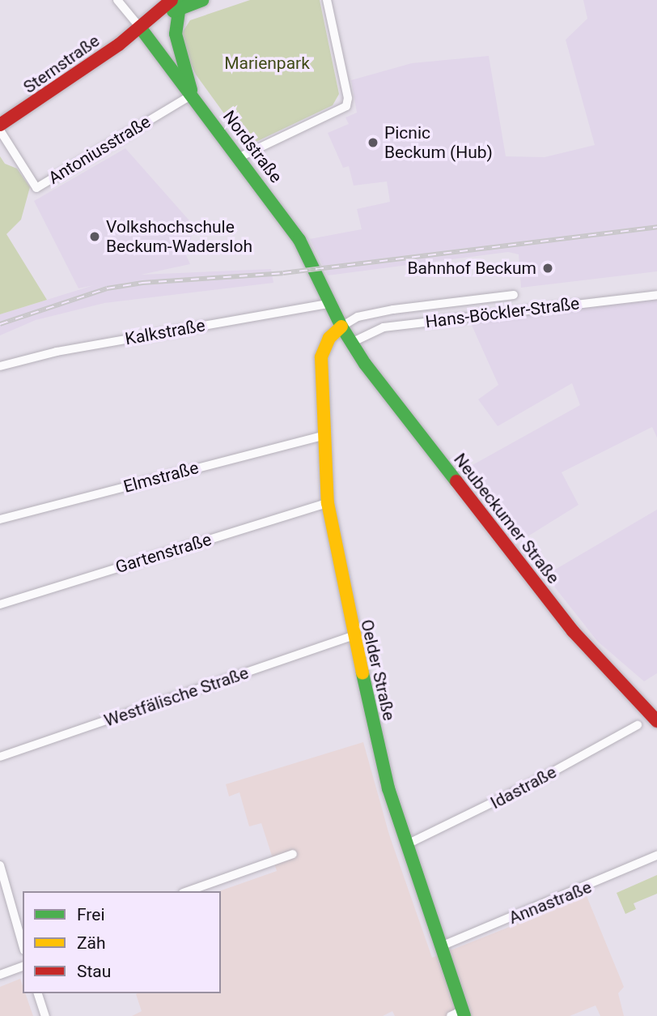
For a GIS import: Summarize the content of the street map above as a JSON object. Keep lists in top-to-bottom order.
{
  "streets": {
    "main road": [
      "Sternstraße",
      "Nordstraße",
      "Neubeckumer Straße",
      "Oelder Straße"
    ],
    "street": [
      "Antoniusstraße",
      "Hans-Böckler-Straße",
      "Kalkstraße",
      "Elmstraße",
      "Gartenstraße",
      "Westfälische Straße",
      "Idastraße",
      "Annastraße"
    ]
  },
  "crossings": [
    ["Sternstraße", "Nordstraße"],
    ["Nordstraße", "Antoniusstraße"],
    ["Nordstraße", "Kalkstraße"],
    ["Nordstraße", "Neubeckumer Straße"],
    ["Nordstraße", "Oelder Straße"],
    ["Hans-Böckler-Straße", "Neubeckumer Straße"],
    ["Elmstraße", "Oelder Straße"],
    ["Neubeckumer Straße", "Oelder Straße"],
    ["Gartenstraße", "Oelder Straße"],
    ["Oelder Straße", "Westfälische Straße"],
    ["Oelder Straße", "Idastraße"],
    ["Oelder Straße", "Annastraße"]
  ],
  "parks": ["Marienpark"],
  "places": ["Picnic Beckum (Hub)", "Volkshochschule Beckum-Wadersloh", "Bahnhof Beckum"],
  "legend": ["Frei", "Zäh", "Stau"]
}
